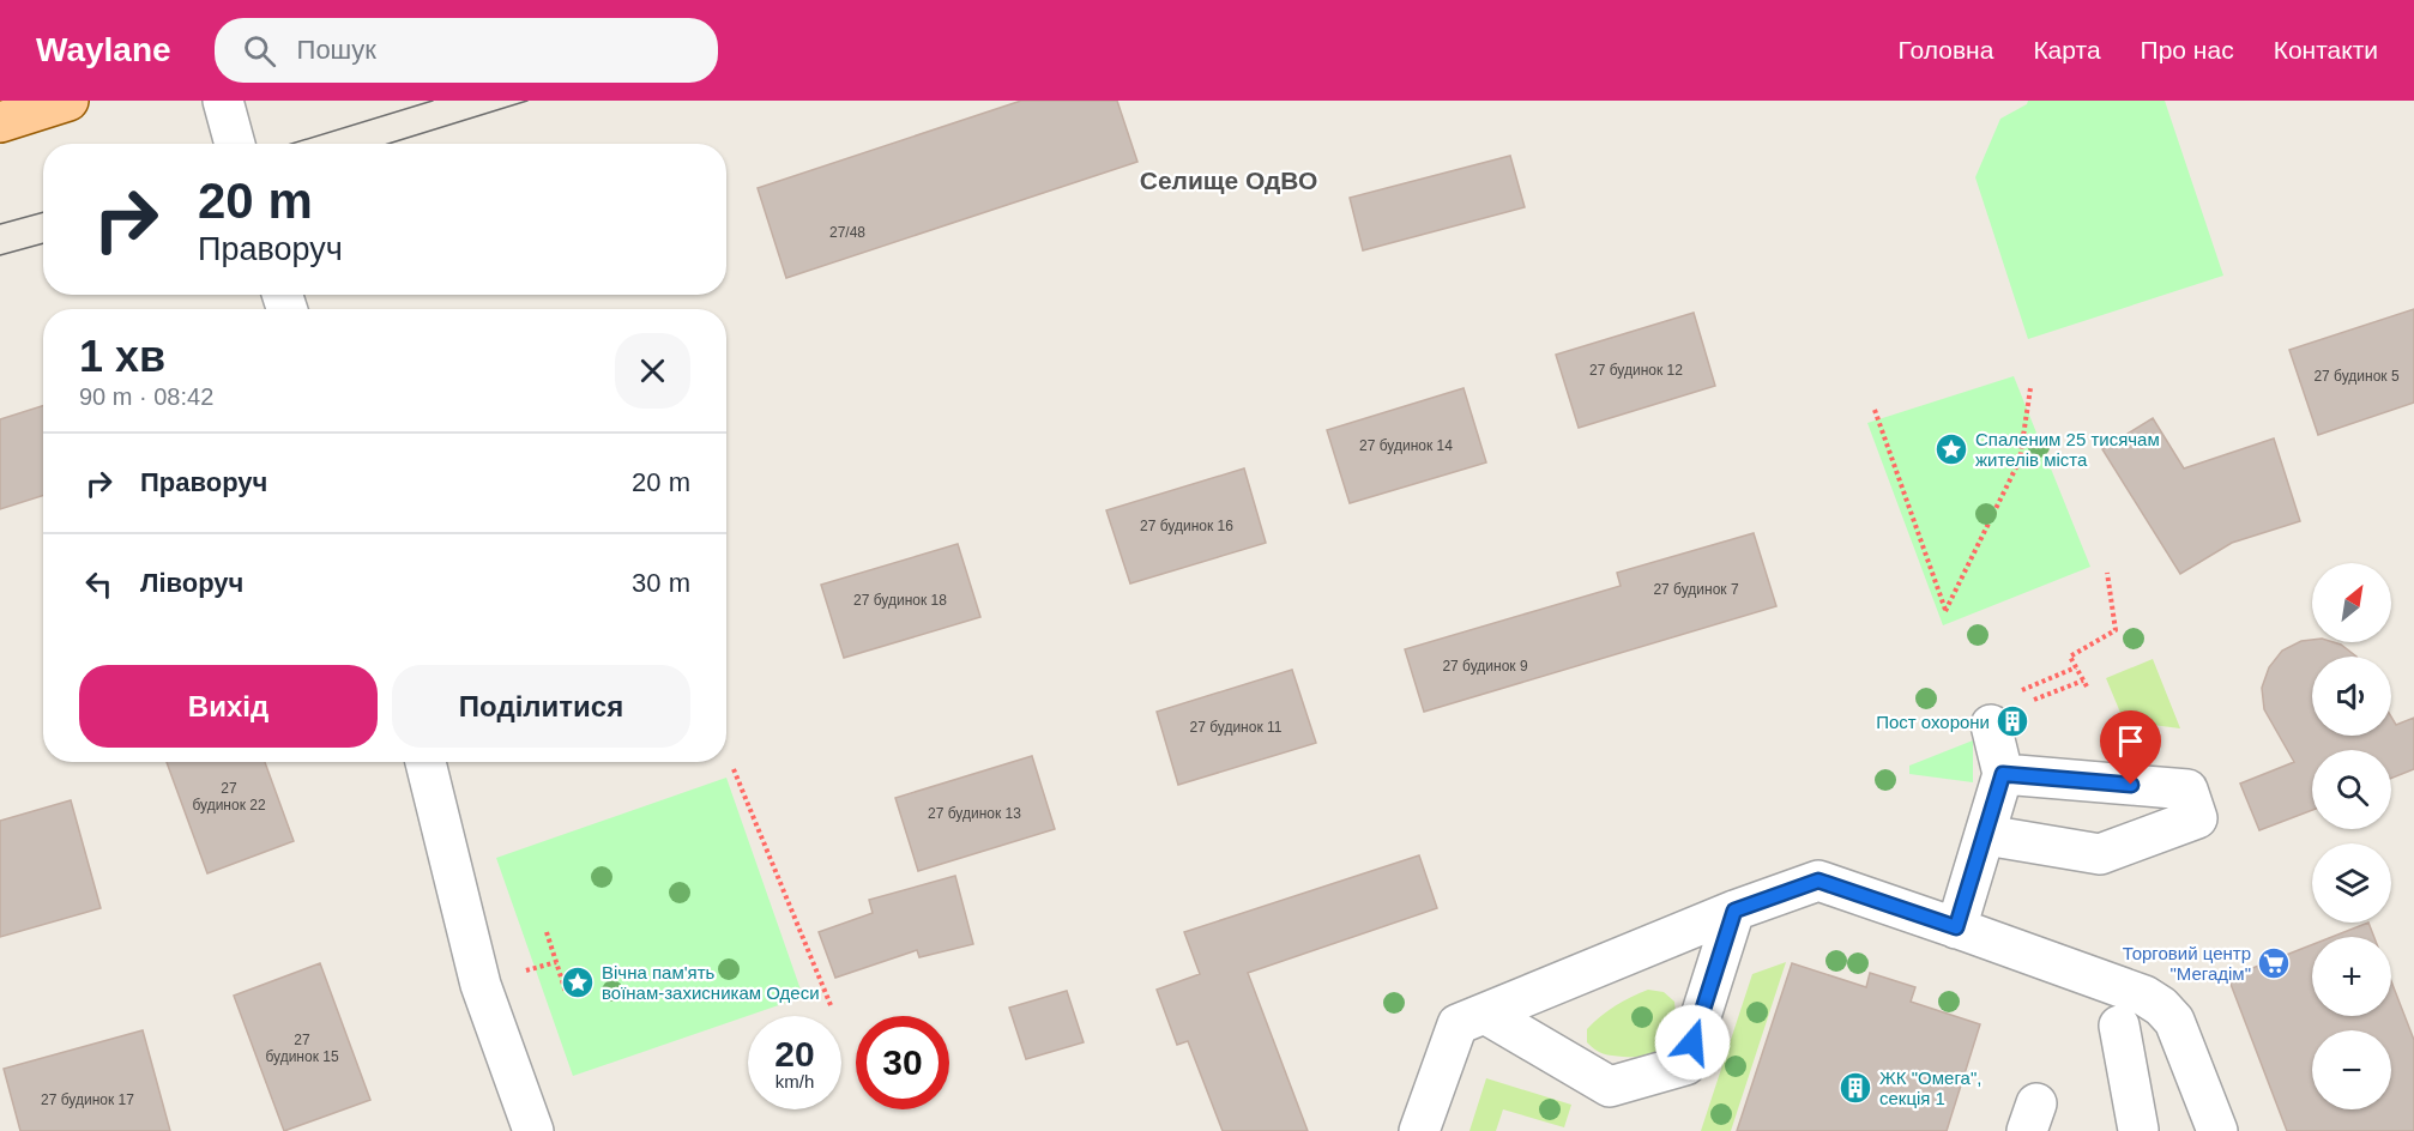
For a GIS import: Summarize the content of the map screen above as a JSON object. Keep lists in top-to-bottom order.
{
  "districts": ["Селище ОдВО"],
  "places": {
    "place": ["Спаленим 25 тисячам жителів міста", "Вічна пам'ять воїнам-захисникам Одеси"],
    "building": ["Пост охорони", "ЖК \"Омега\", секція 1"],
    "supermarket": ["Торговий центр \"Мегадім\""]
  },
  "house_numbers": [
    "27/48",
    "27 будинок 12",
    "27 будинок 5",
    "27 будинок 14",
    "27 будинок 16",
    "27 будинок 7",
    "27 будинок 18",
    "27 будинок 9",
    "27 будинок 11",
    "27 будинок 22",
    "27 будинок 13",
    "27 будинок 15",
    "27 будинок 17"
  ],
  "north": "top right",
  "page": {
    "header": "Waylane",
    "search": "Пошук",
    "nav": [
      "Головна",
      "Карта",
      "Про нас",
      "Контакти"
    ],
    "turn": ["20 m", "Праворуч"],
    "heading": ["1 хв", "90 m · 08:42"],
    "list": [
      {
        "name": "Праворуч",
        "value": "20 m"
      },
      {
        "name": "Ліворуч",
        "value": "30 m"
      }
    ],
    "map_buttons": ["+", "−"],
    "buttons": ["Вихід", "Поділитися"],
    "speed": "20 km/h",
    "limit": "30"
  }
}
